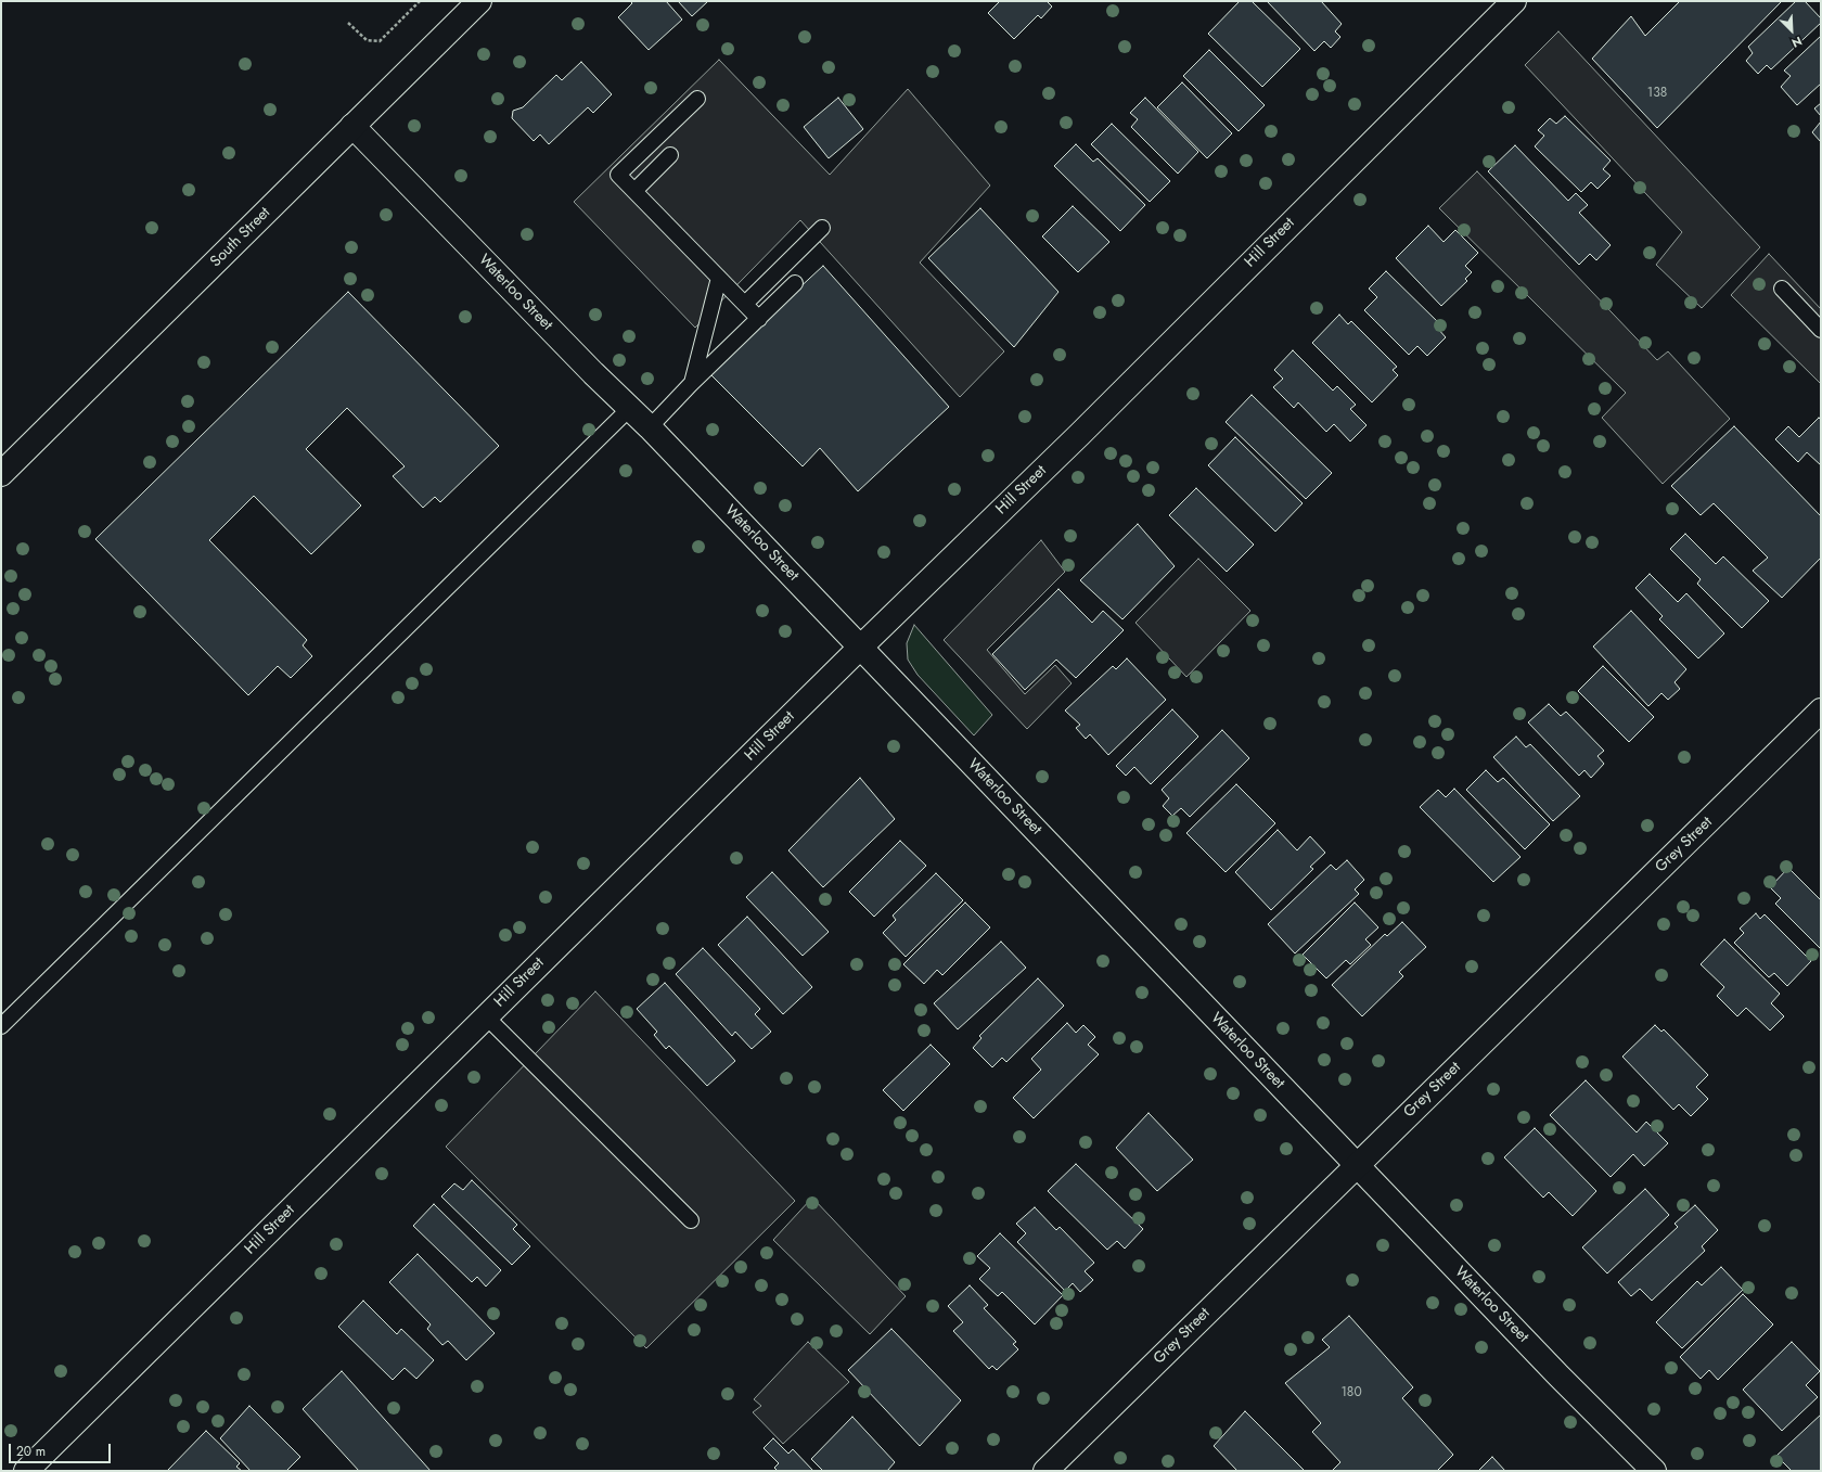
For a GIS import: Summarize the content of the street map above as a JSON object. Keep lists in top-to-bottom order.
{
  "streets": {
    "street": [
      "South Street",
      "Hill Street",
      "Waterloo Street",
      "Grey Street"
    ]
  },
  "crossings": [
    ["South Street", "Waterloo Street"],
    ["Hill Street", "Waterloo Street"],
    ["Waterloo Street", "Grey Street"]
  ],
  "house_numbers": ["138", "180"],
  "scale_bar": "20 m",
  "north": "bottom right"
}
